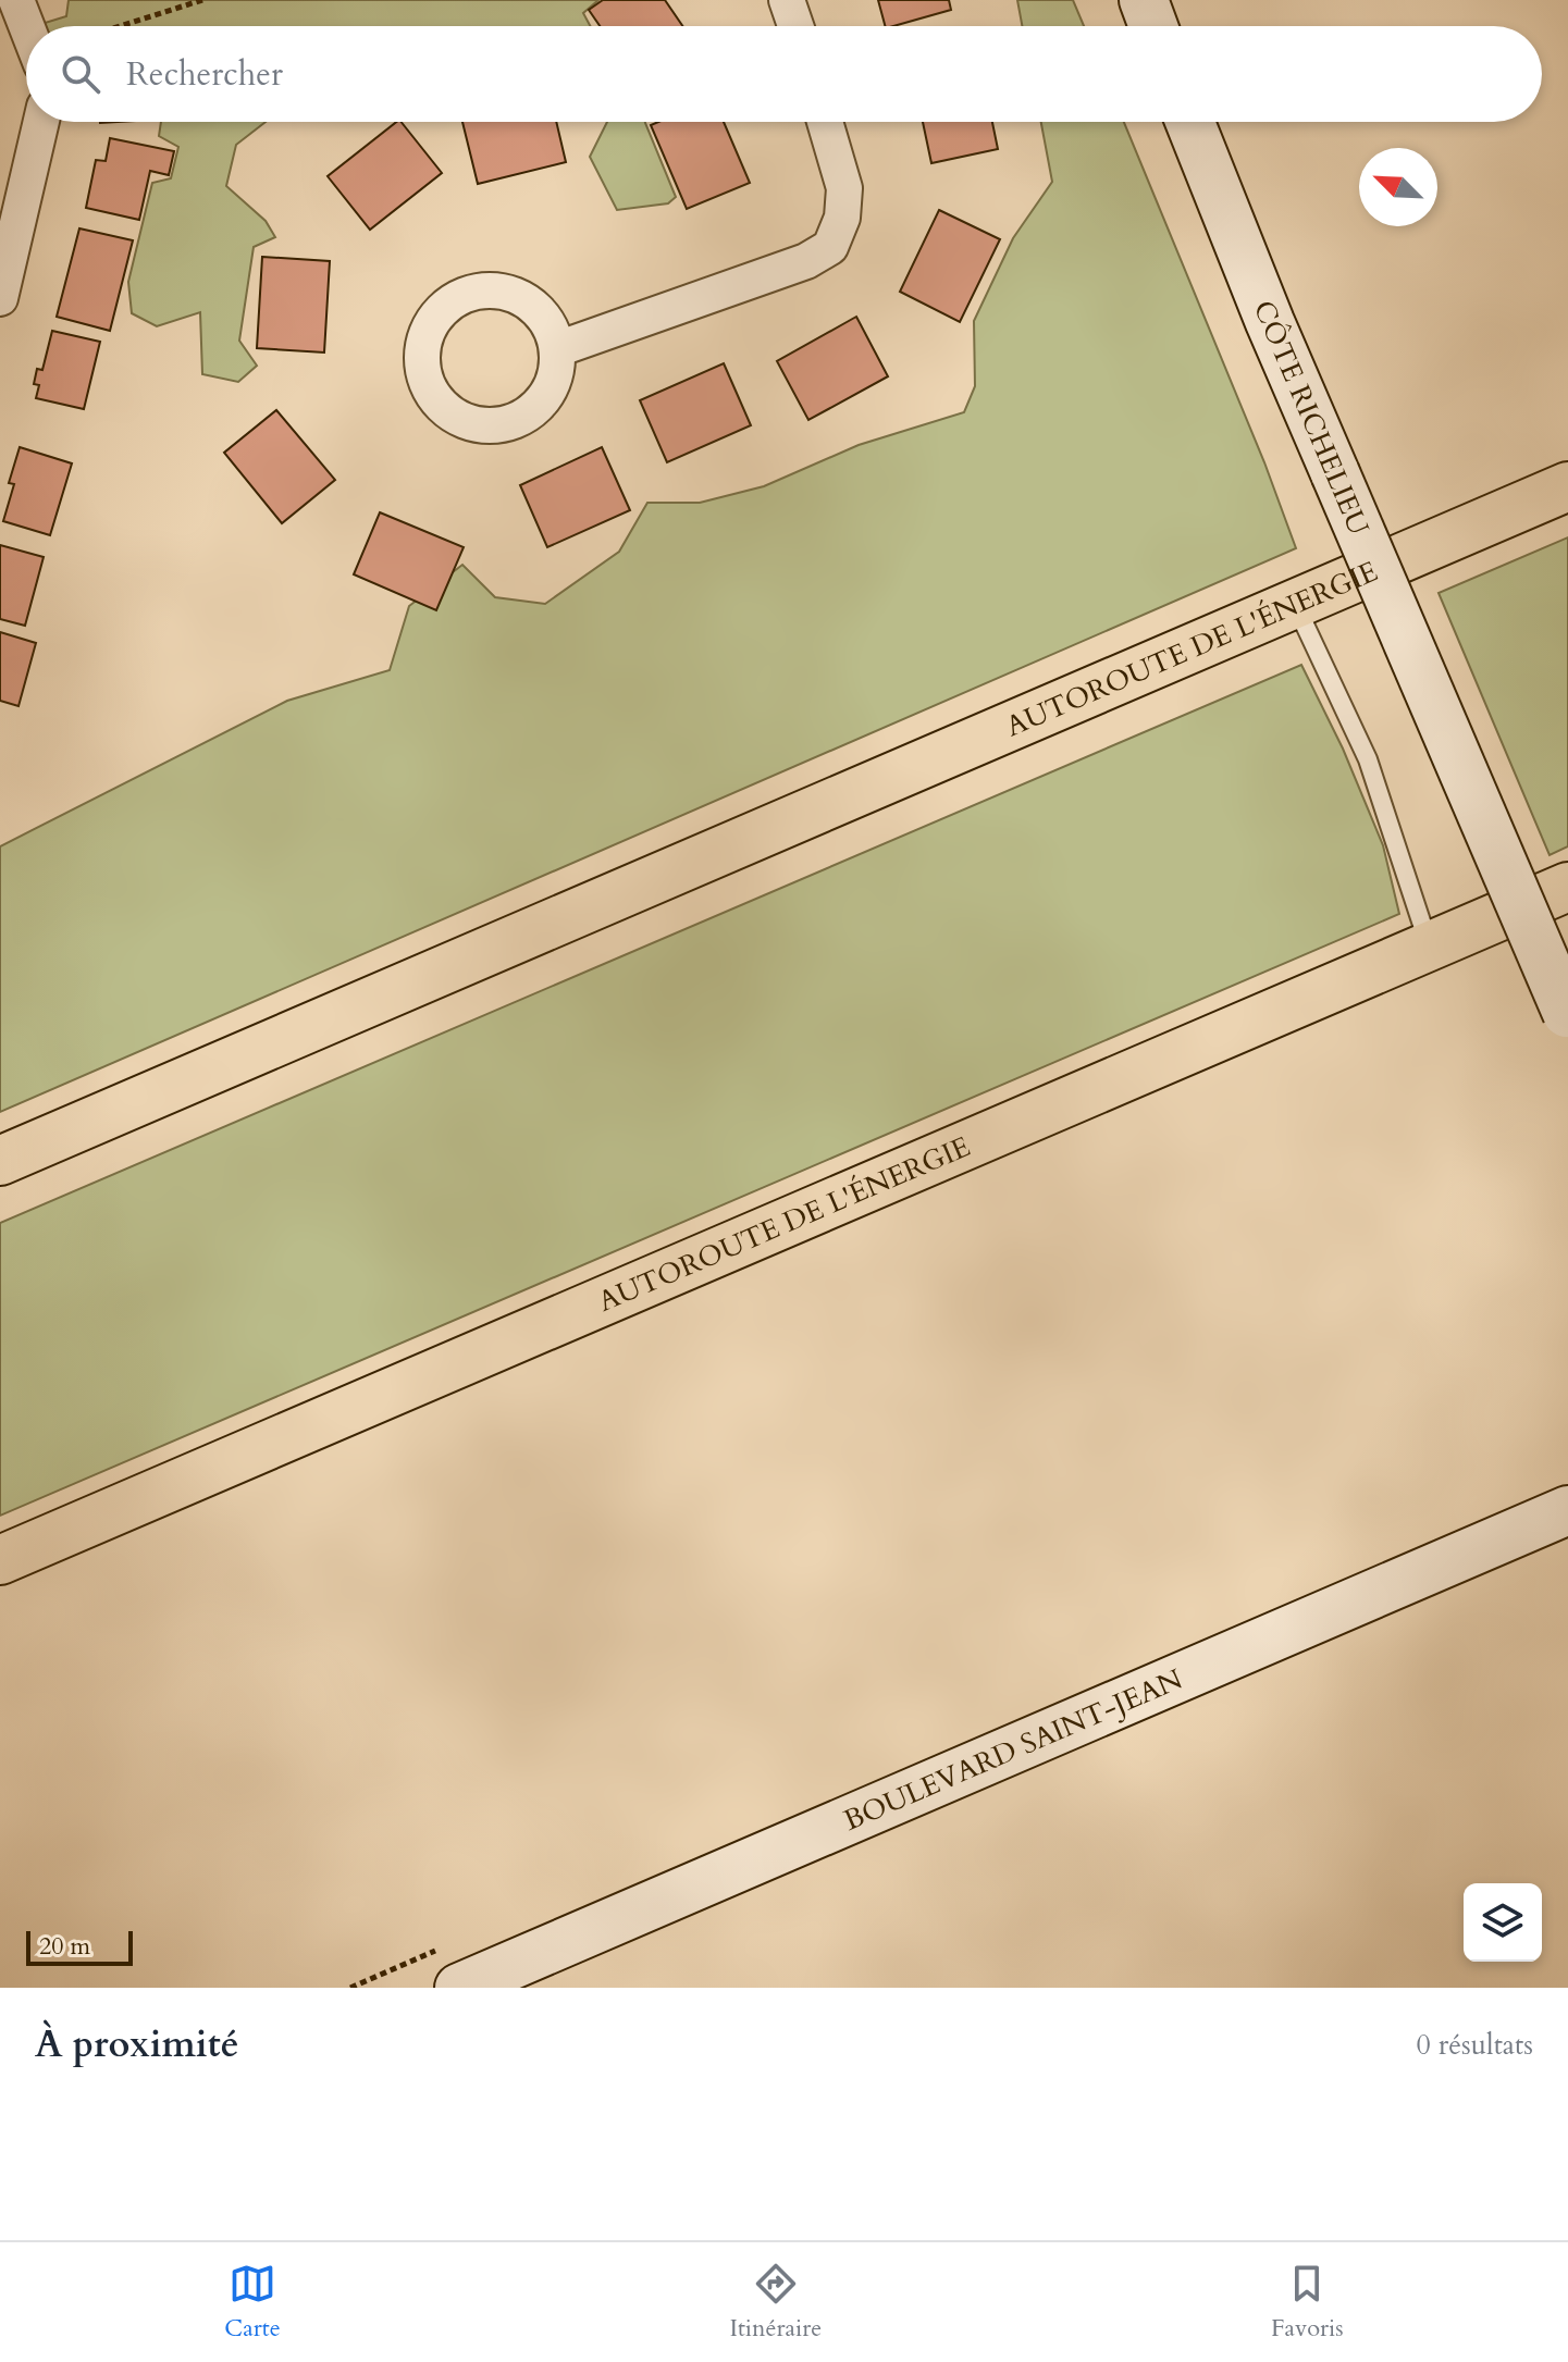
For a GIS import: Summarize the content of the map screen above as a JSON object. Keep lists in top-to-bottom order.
{
  "streets": {
    "highway": ["AUTOROUTE DE L'ÉNERGIE"],
    "street": ["CÔTE RICHELIEU", "BOULEVARD SAINT-JEAN"]
  },
  "scale_bar": "20 m",
  "north": "top left",
  "page": {
    "search": "Rechercher",
    "scale": "20 m",
    "heading": ["À proximité", "0 résultats"],
    "nav": ["Carte", "Itinéraire", "Favoris"]
  }
}
